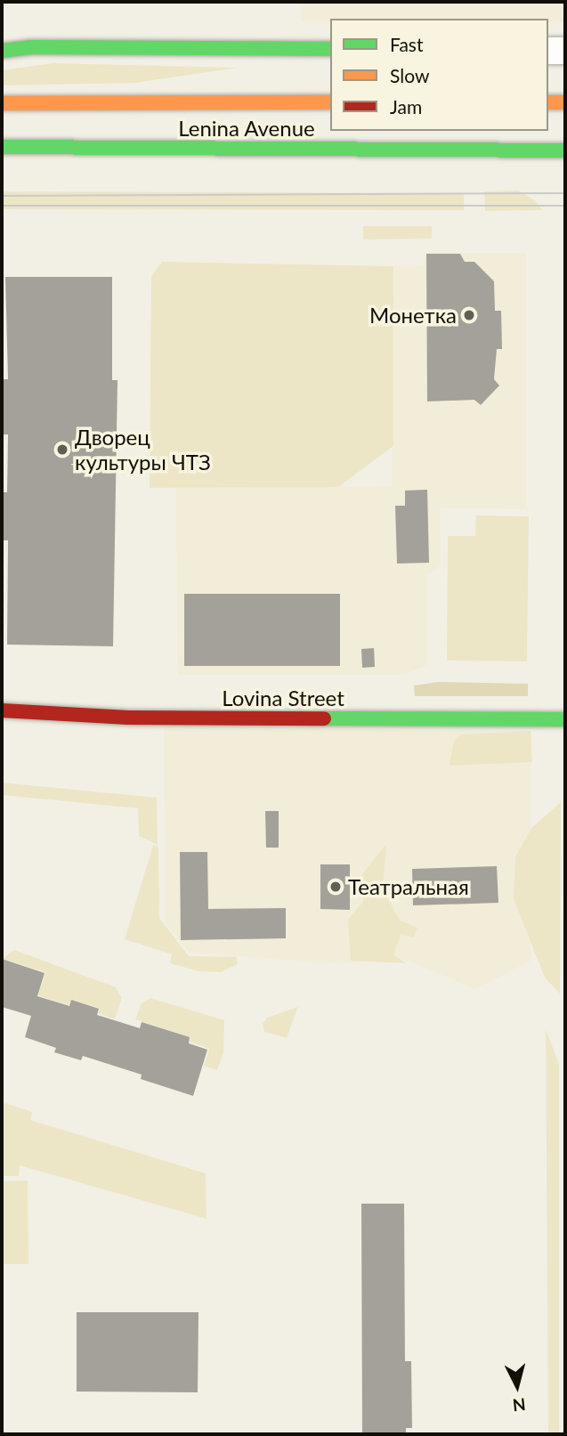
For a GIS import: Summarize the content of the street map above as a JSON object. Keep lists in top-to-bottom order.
{
  "streets": {
    "main road": ["Lenina Avenue", "Lovina Street"]
  },
  "places": ["Монетка", "Дворец культуры ЧТЗ", "Театральная"],
  "legend": ["Fast", "Slow", "Jam"],
  "north": "bottom"
}
